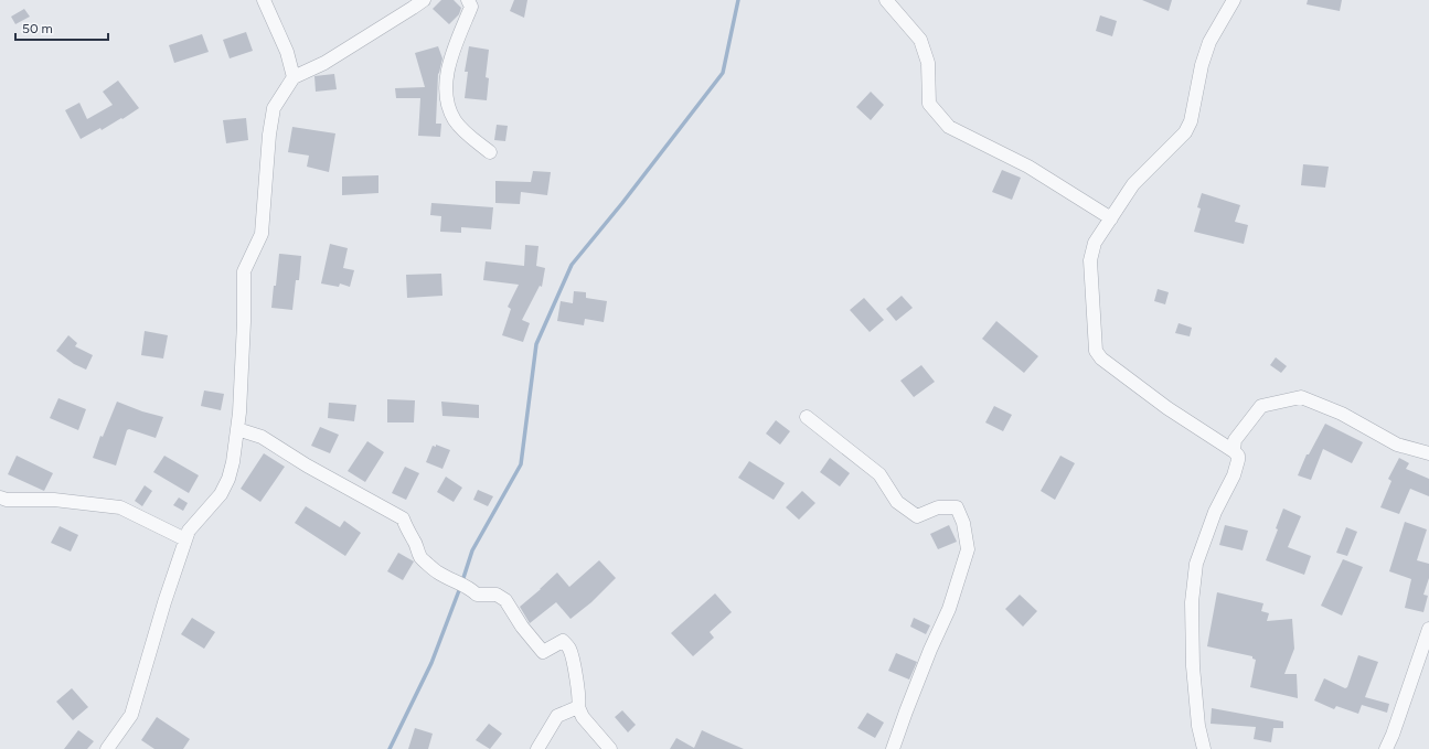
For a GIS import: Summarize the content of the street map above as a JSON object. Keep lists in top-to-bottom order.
{
  "scale_bar": "50 m"
}
